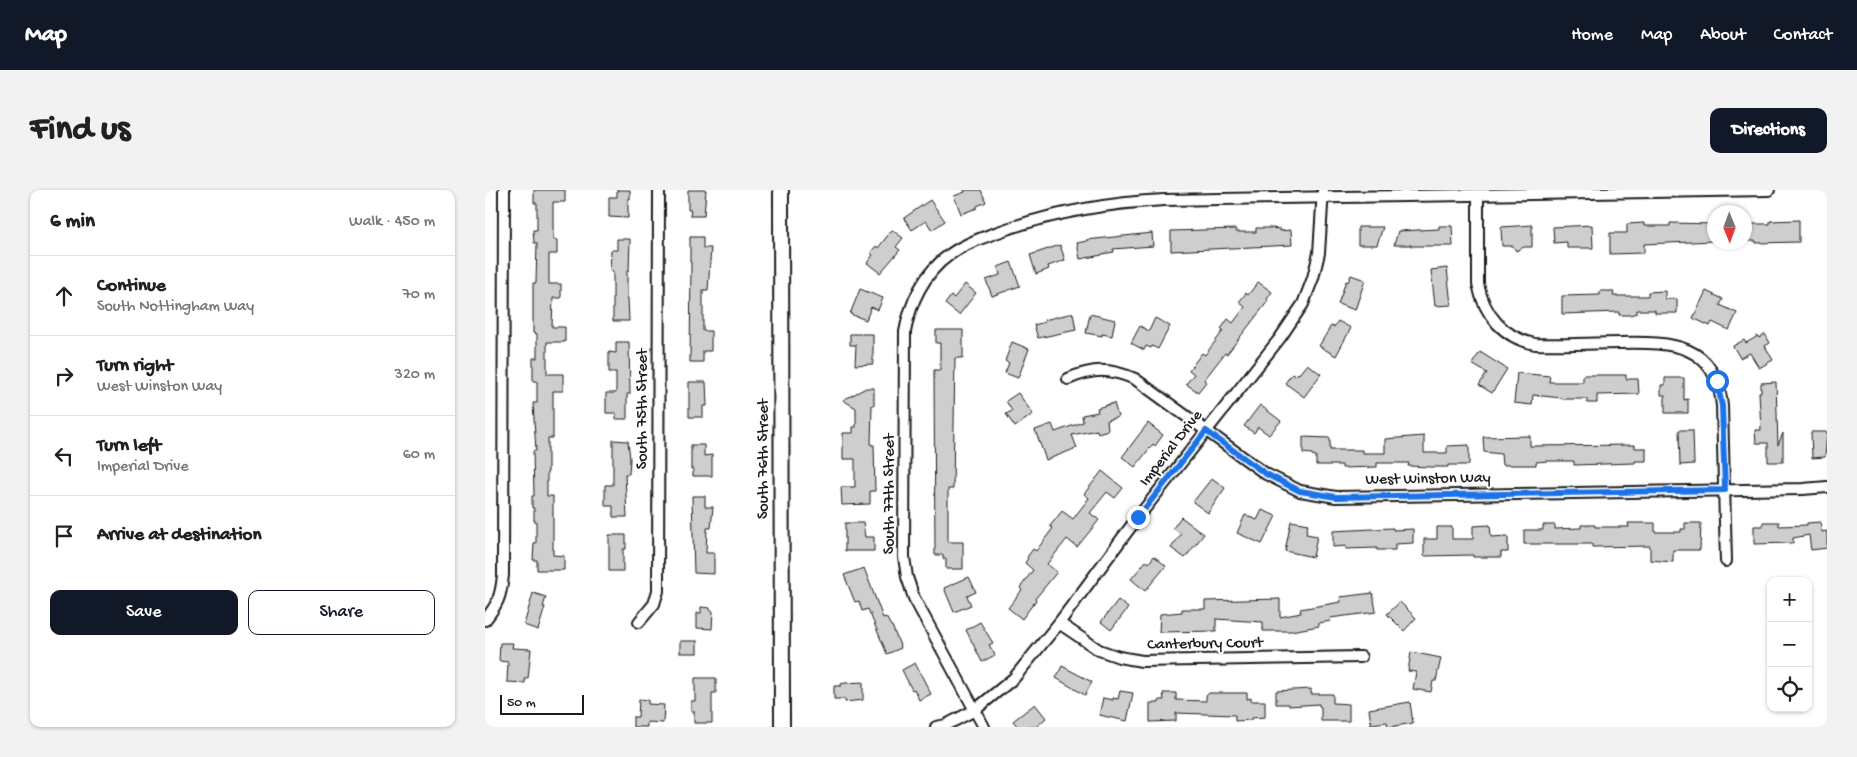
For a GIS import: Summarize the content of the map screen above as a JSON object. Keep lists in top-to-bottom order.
{
  "streets": {
    "main road": ["South 76th Street"],
    "street": [
      "South 75th Street",
      "Imperial Drive",
      "West Winston Way",
      "South 77th Street",
      "Canterbury Court"
    ]
  },
  "crossings": [
    ["Imperial Drive", "West Winston Way"],
    ["Imperial Drive", "South 77th Street"],
    ["Imperial Drive", "Canterbury Court"]
  ],
  "scale_bar": "50 m",
  "north": "bottom",
  "page": {
    "header": "Map",
    "nav": [
      "Home",
      "Map",
      "About",
      "Contact"
    ],
    "buttons": [
      "Directions",
      ["Save", "Share"]
    ],
    "title": "Find us",
    "heading": ["6 min", "Walk · 450 m"],
    "list": [
      ["Continue", "South Nottingham Way", "70 m"],
      ["Turn right", "West Winston Way", "320 m"],
      ["Turn left", "Imperial Drive", "60 m"],
      "Arrive at destination"
    ],
    "map_buttons": ["+", "−"],
    "scale": "50 m"
  }
}
